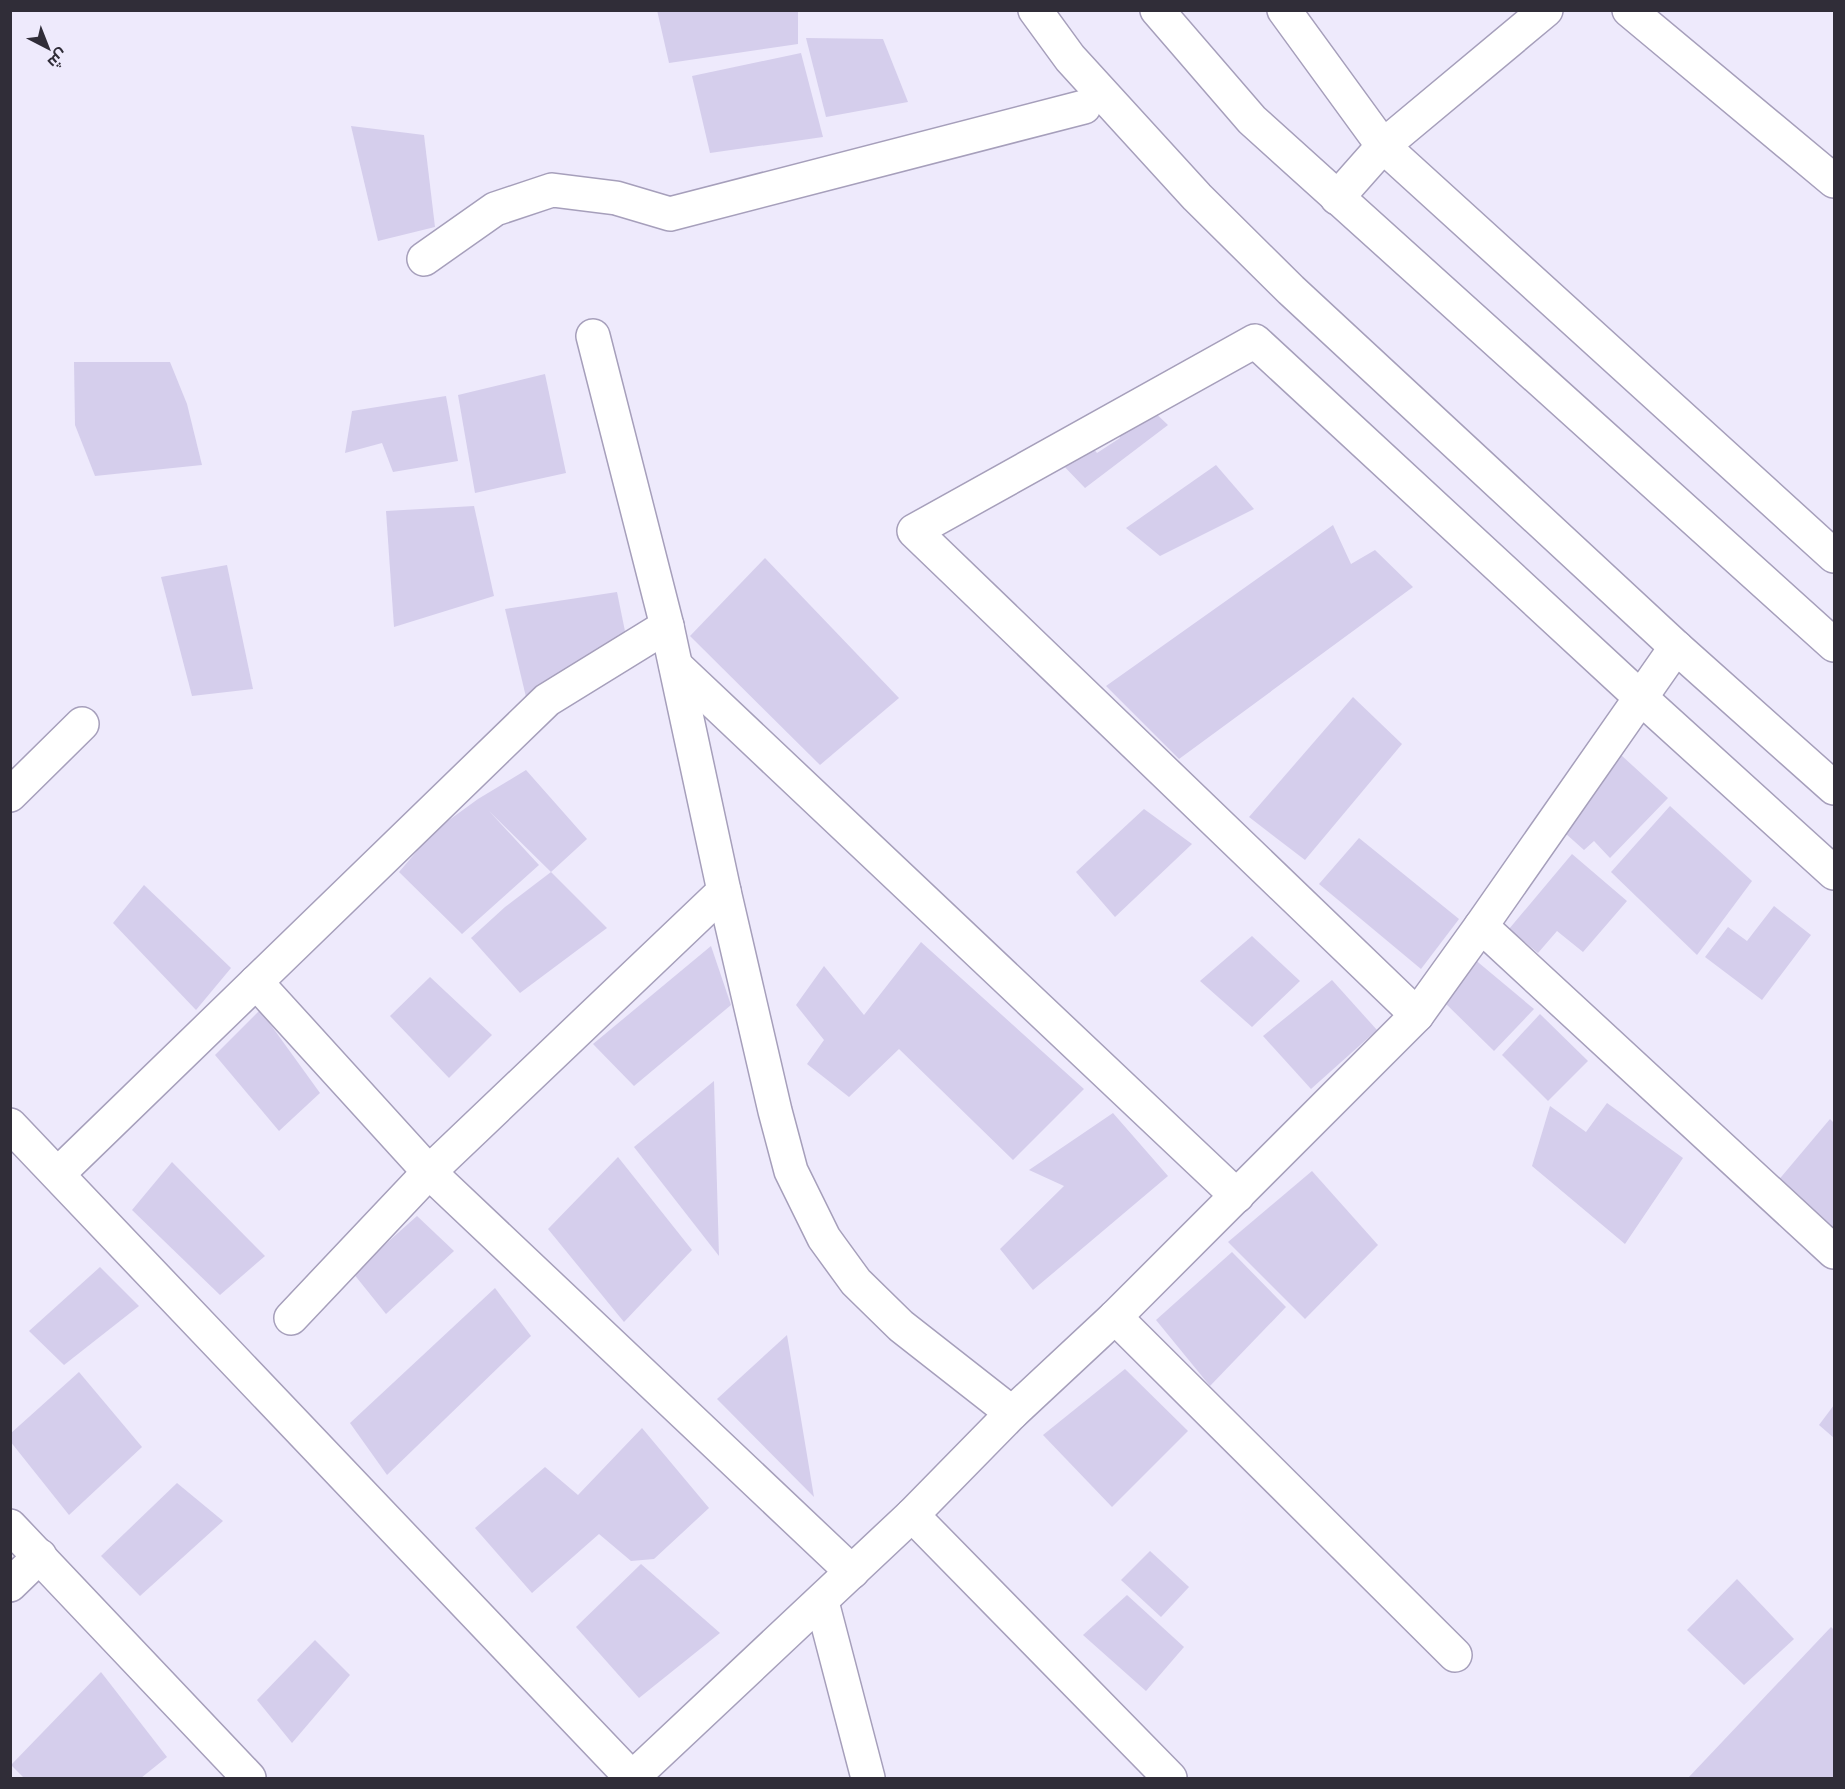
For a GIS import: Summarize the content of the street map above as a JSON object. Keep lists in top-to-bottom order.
{
  "north": "bottom right"
}
